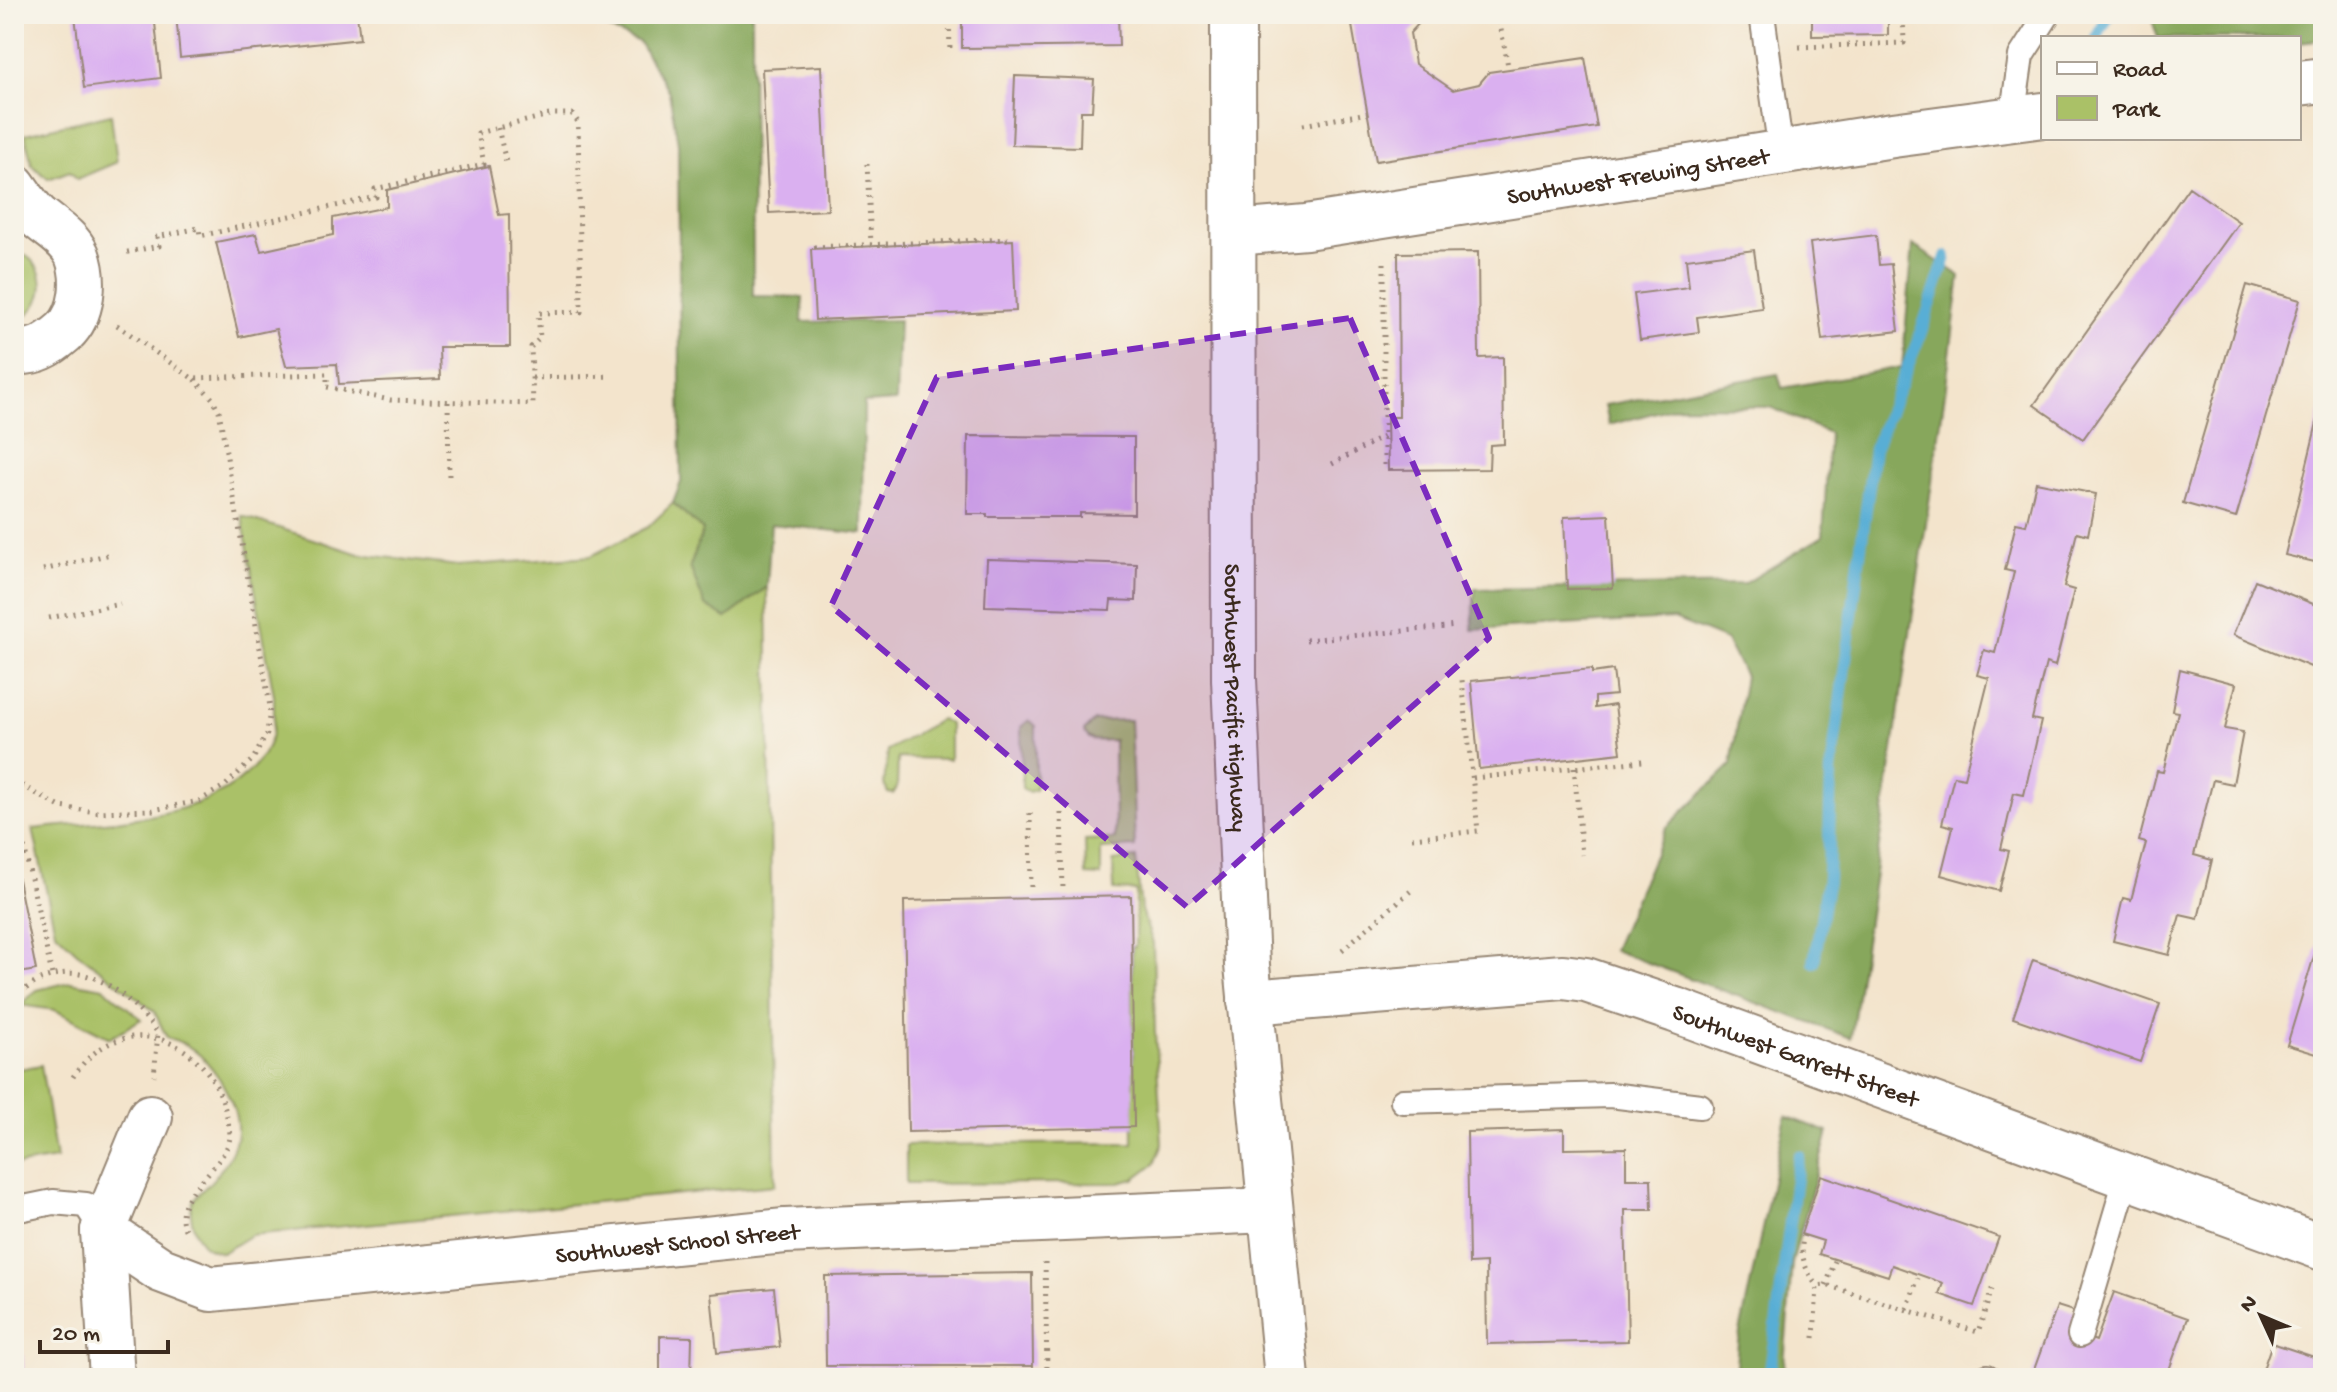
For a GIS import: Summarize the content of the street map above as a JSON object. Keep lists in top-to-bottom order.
{
  "streets": {
    "main road": [
      "Southwest Frewing Street",
      "Southwest Pacific Highway",
      "Southwest Garrett Street",
      "Southwest School Street"
    ]
  },
  "crossings": [
    ["Southwest Frewing Street", "Southwest Pacific Highway"],
    ["Southwest Pacific Highway", "Southwest Garrett Street"],
    ["Southwest Pacific Highway", "Southwest School Street"]
  ],
  "legend": ["Road", "Park"],
  "scale_bar": "20 m",
  "north": "top left"
}
